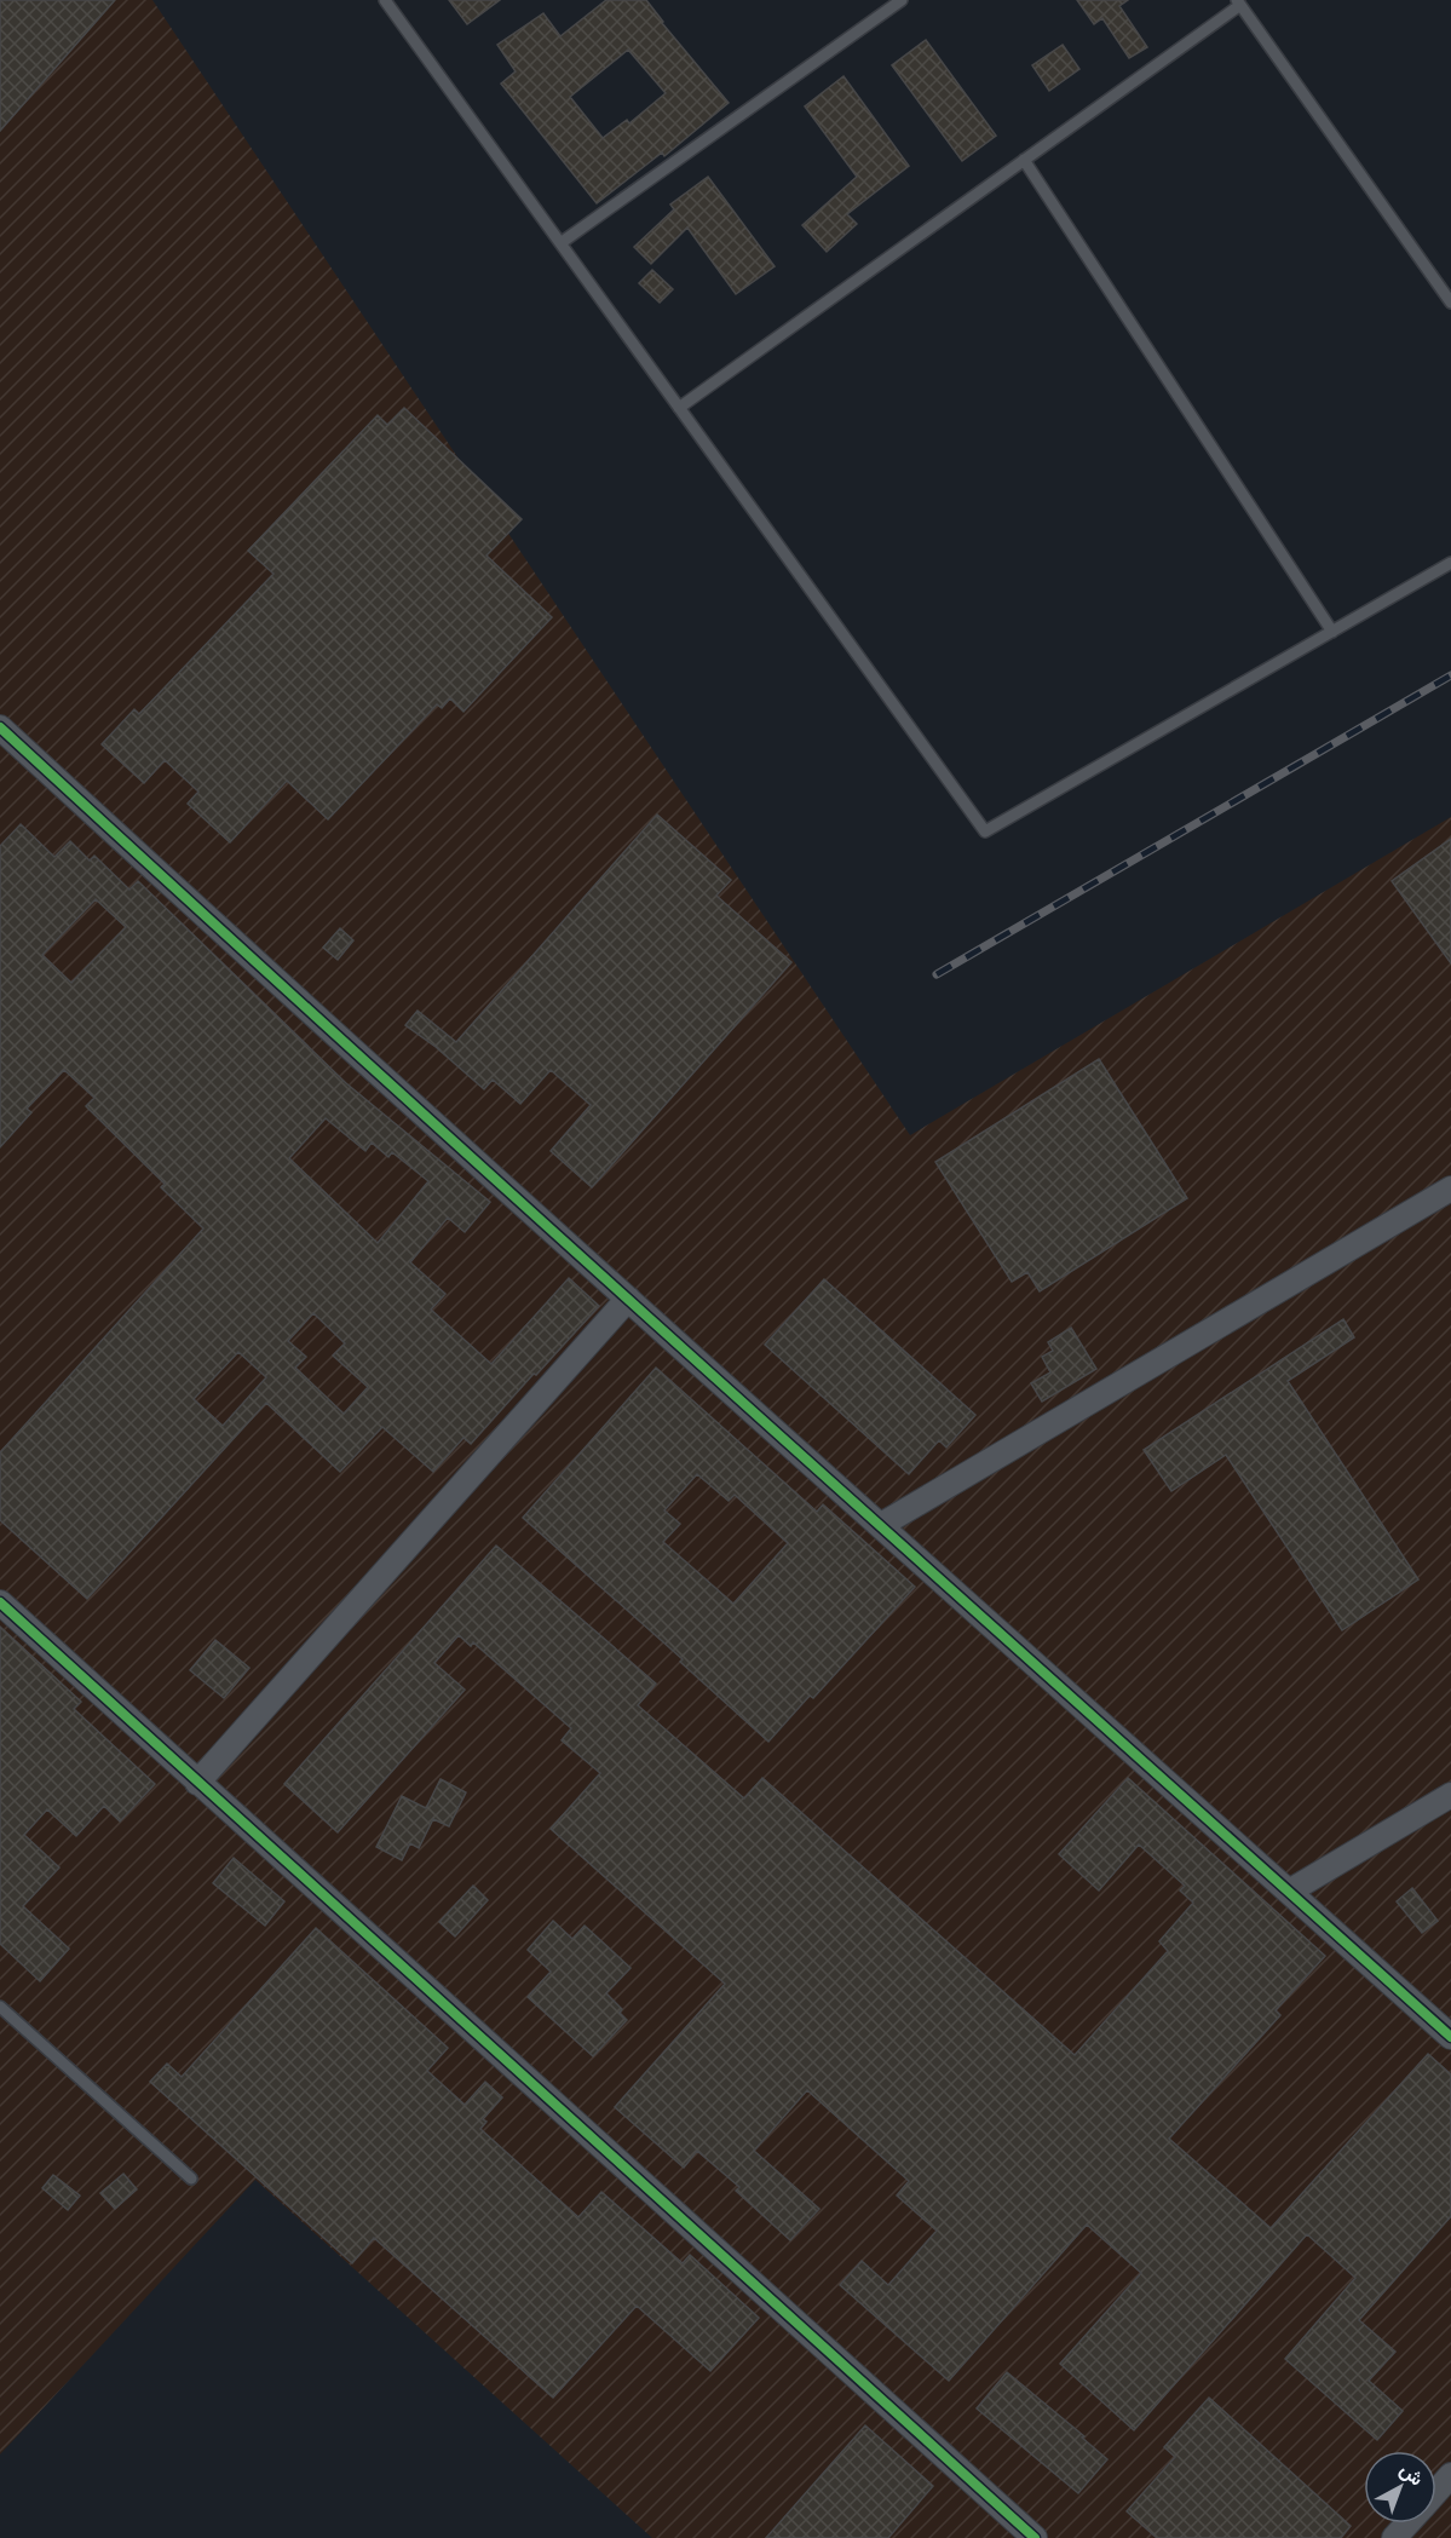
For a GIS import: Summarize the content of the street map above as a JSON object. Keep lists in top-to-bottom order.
{
  "north": "top right"
}
